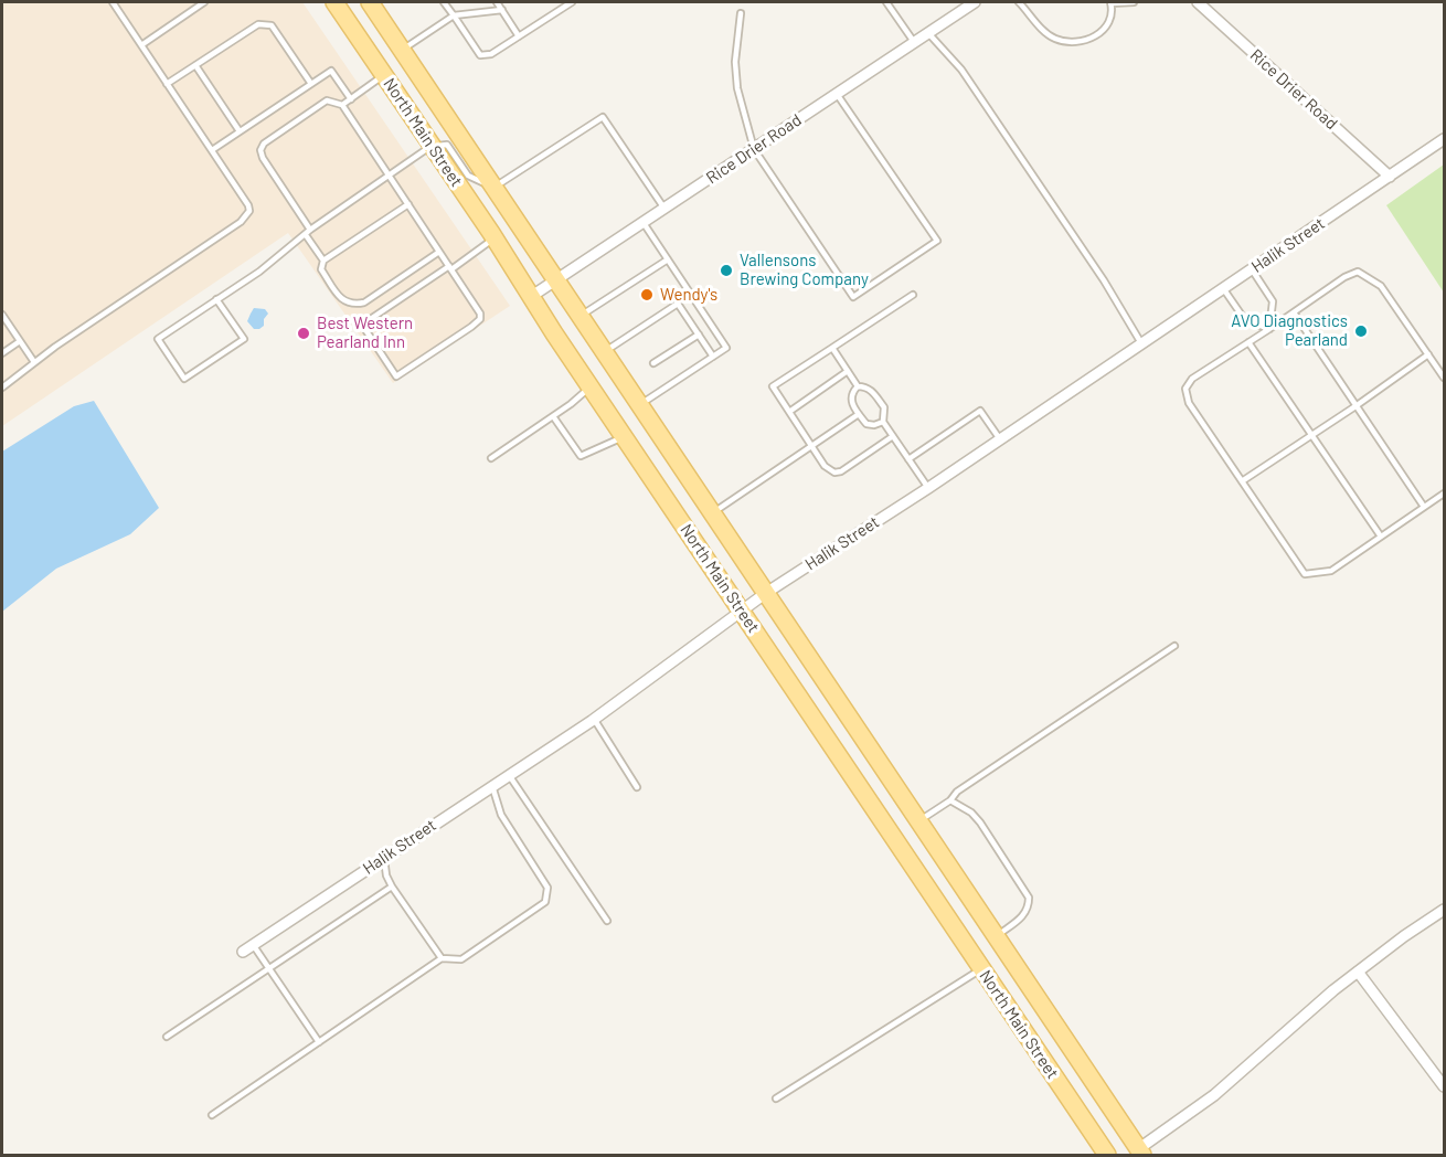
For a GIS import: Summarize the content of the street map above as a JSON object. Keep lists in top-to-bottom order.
{
  "streets": {
    "main road": ["North Main Street"],
    "street": ["Rice Drier Road", "Halik Street"]
  },
  "crossings": [
    ["Rice Drier Road", "North Main Street"],
    ["Rice Drier Road", "Halik Street"],
    ["North Main Street", "Halik Street"]
  ],
  "places": [
    "Vallensons Brewing Company",
    "Wendy's",
    "AVO Diagnostics Pearland",
    "Best Western Pearland Inn"
  ]
}
